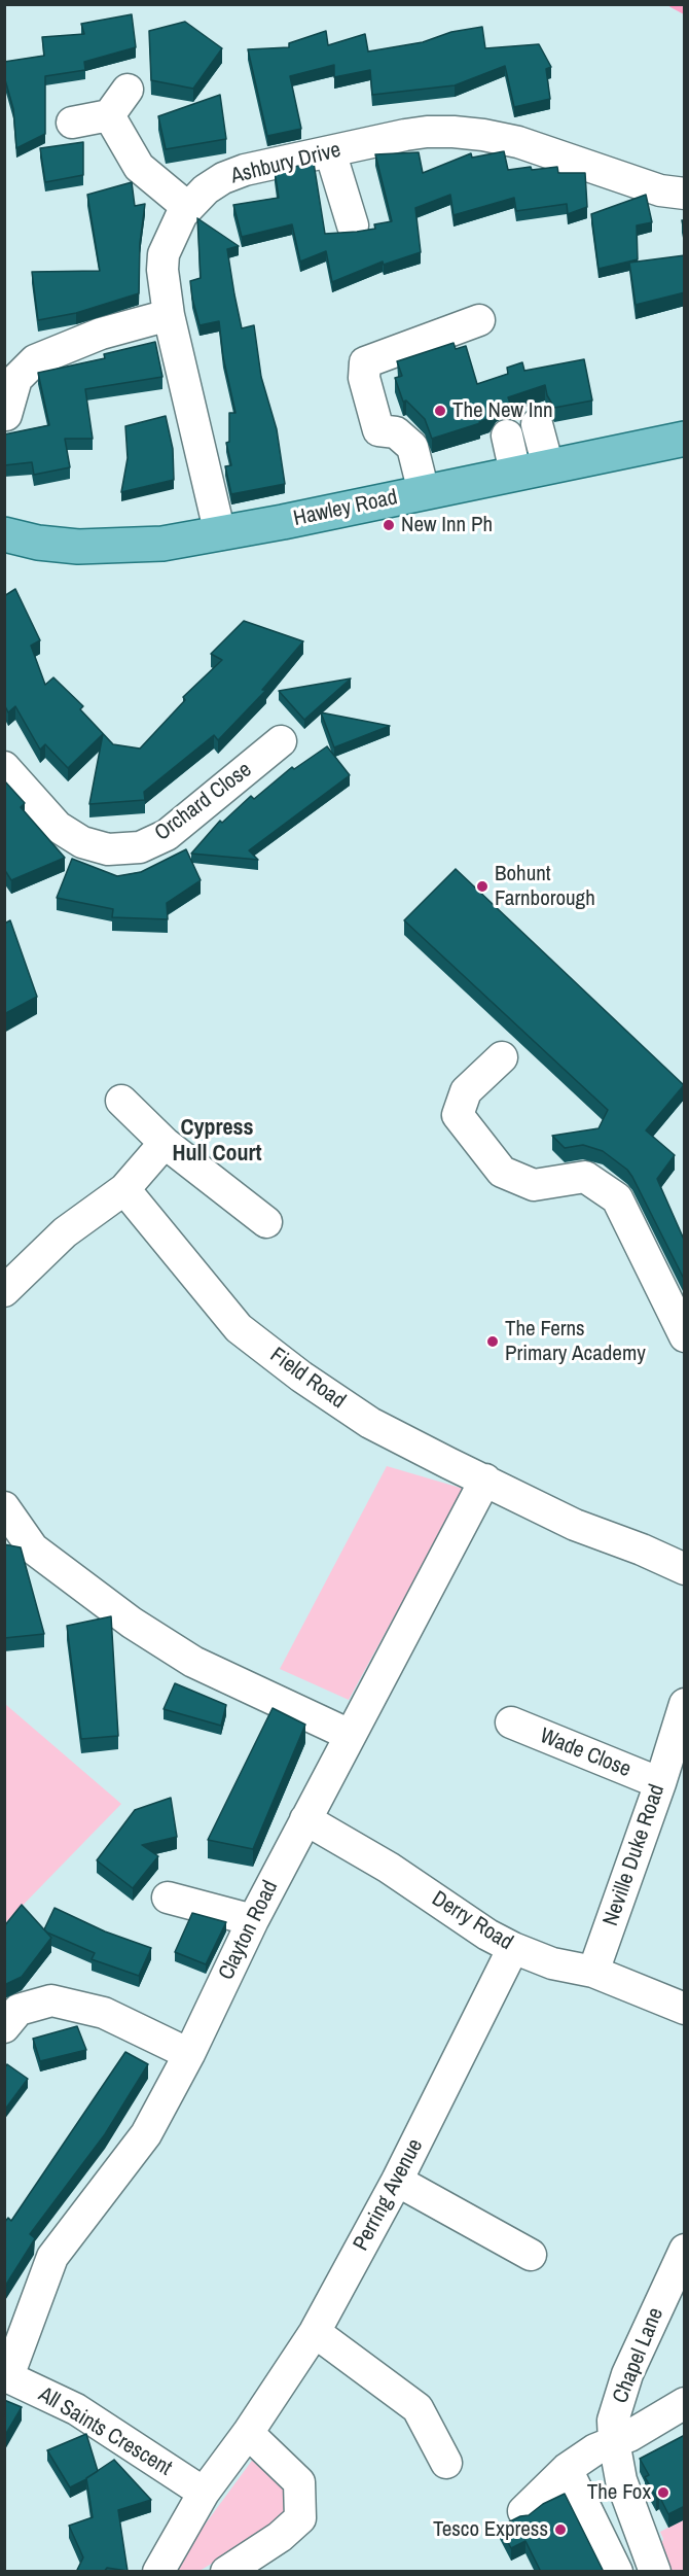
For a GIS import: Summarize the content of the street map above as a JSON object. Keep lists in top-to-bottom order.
{
  "streets": {
    "main road": ["Hawley Road"],
    "street": [
      "Ashbury Drive",
      "Orchard Close",
      "Field Road",
      "Wade Close",
      "Neville Duke Road",
      "Derry Road",
      "Clayton Road",
      "Perring Avenue",
      "Chapel Lane",
      "All Saints Crescent"
    ]
  },
  "crossings": [
    ["Ashbury Drive", "Hawley Road"],
    ["Field Road", "Clayton Road"],
    ["Wade Close", "Neville Duke Road"],
    ["Neville Duke Road", "Derry Road"],
    ["Derry Road", "Clayton Road"],
    ["Derry Road", "Perring Avenue"],
    ["Clayton Road", "All Saints Crescent"],
    ["Perring Avenue", "All Saints Crescent"]
  ],
  "districts": ["Cypress Hull Court"],
  "places": [
    "The New Inn",
    "New Inn Ph",
    "Bohunt Farnborough",
    "The Ferns Primary Academy",
    "The Fox",
    "Tesco Express"
  ]
}
